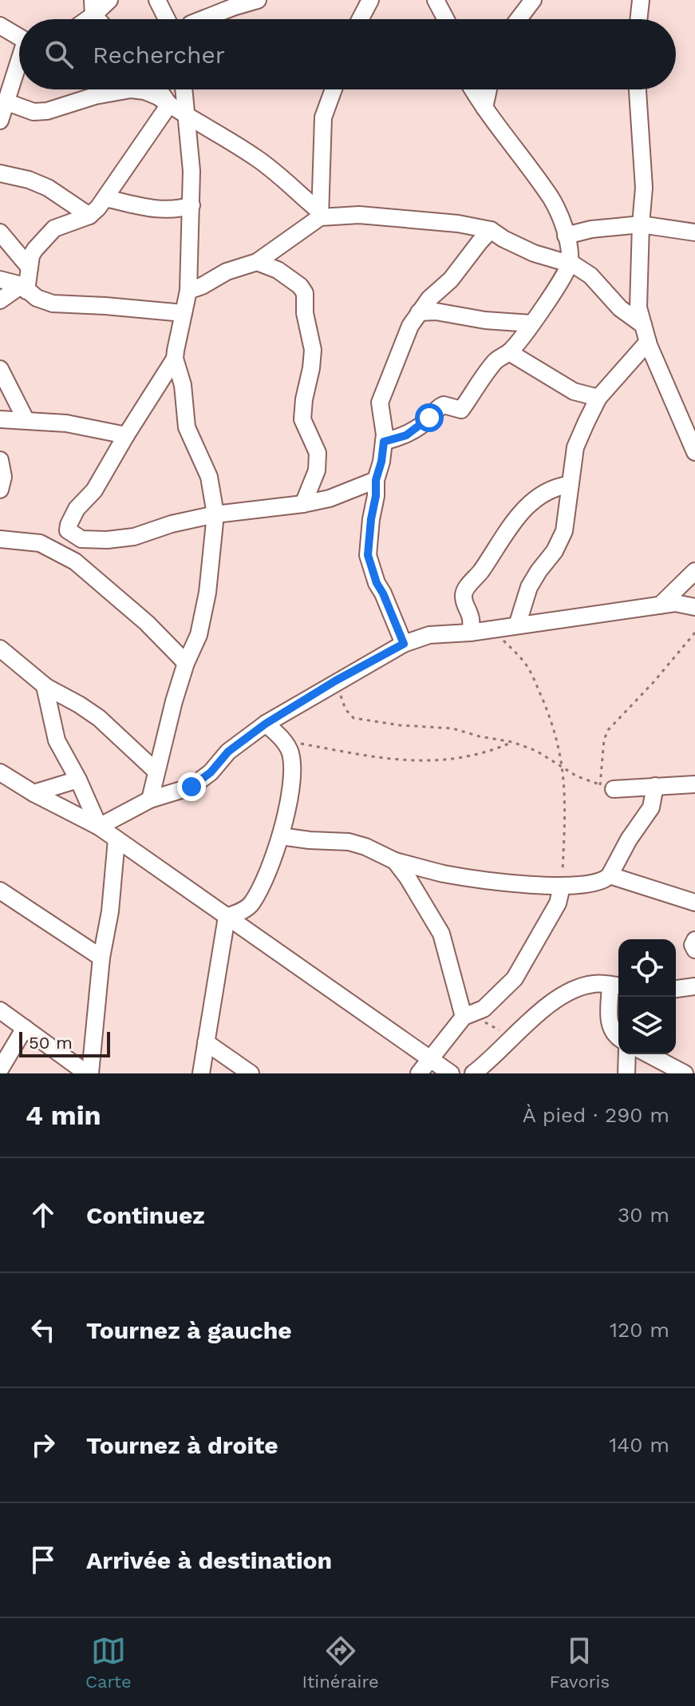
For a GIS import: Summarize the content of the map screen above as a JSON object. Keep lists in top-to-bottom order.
{
  "scale_bar": "50 m",
  "page": {
    "search": "Rechercher",
    "scale": "50 m",
    "heading": ["4 min", "À pied · 290 m"],
    "list": [
      ["Continuez", "30 m"],
      ["Tournez à gauche", "120 m"],
      ["Tournez à droite", "140 m"],
      "Arrivée à destination"
    ],
    "nav": ["Carte", "Itinéraire", "Favoris"]
  }
}
